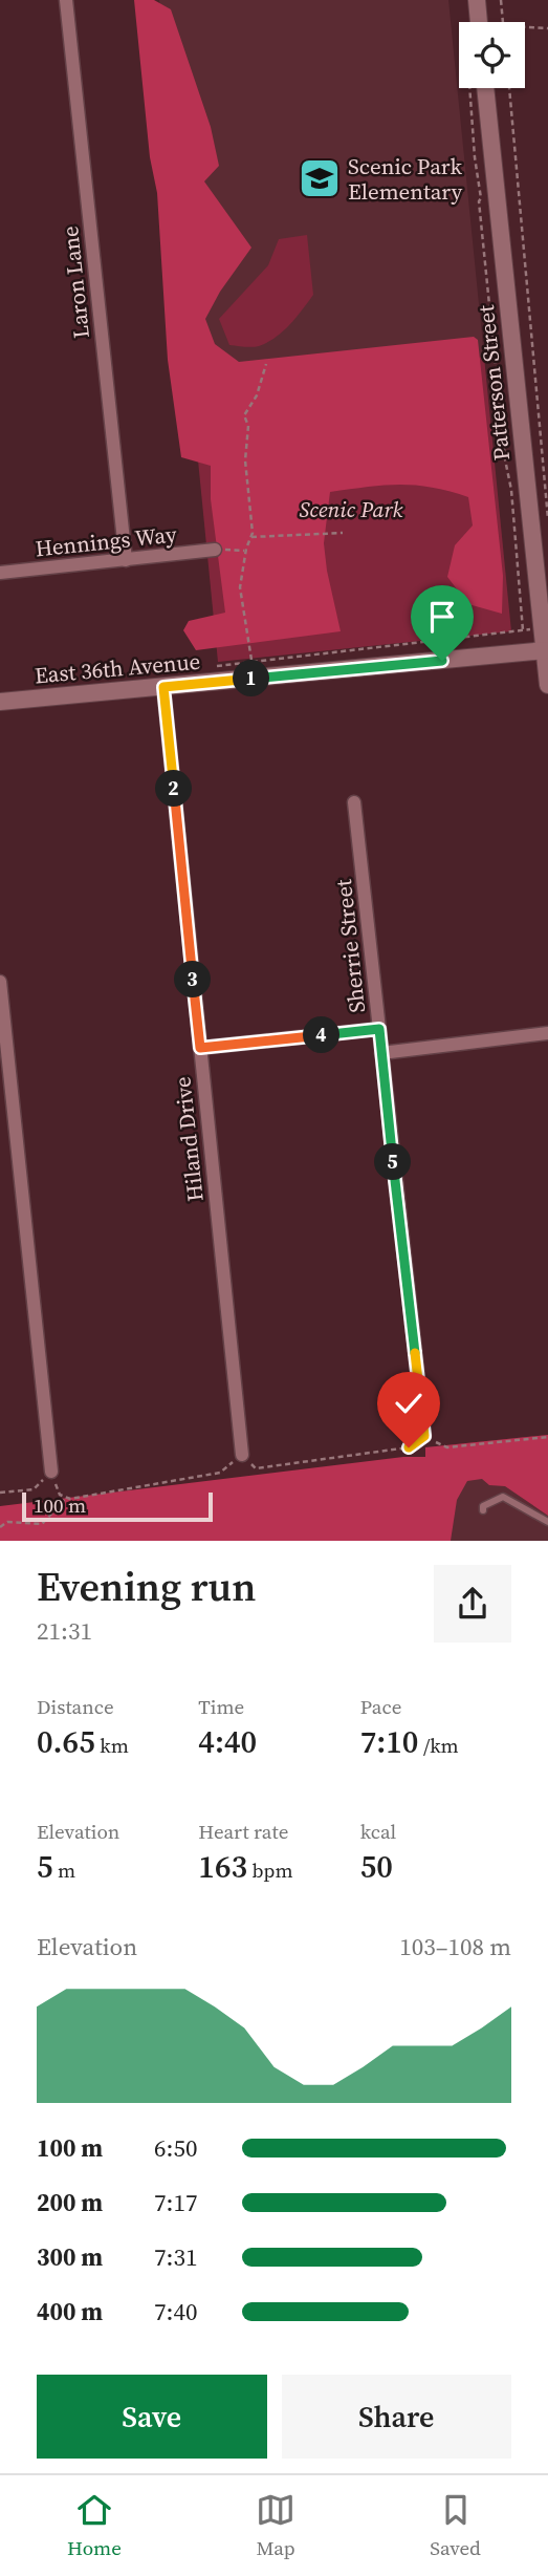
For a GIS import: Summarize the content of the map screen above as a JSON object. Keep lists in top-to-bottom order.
{
  "streets": {
    "street": [
      "Laron Lane",
      "Patterson Street",
      "Hennings Way",
      "East 36th Avenue",
      "Sherrie Street",
      "Hiland Drive"
    ]
  },
  "crossings": [
    ["Laron Lane", "Hennings Way"],
    ["Patterson Street", "East 36th Avenue"],
    ["East 36th Avenue", "Hiland Drive"]
  ],
  "parks": ["Scenic Park"],
  "places": {
    "school or university": ["Scenic Park Elementary"]
  },
  "scale_bar": "100 m",
  "page": {
    "pins": [
      "1",
      "2",
      "3",
      "4",
      "5"
    ],
    "scale": "100 m",
    "heading": ["Evening run", "21:31"],
    "stats": [
      ["Distance", "0.65 km"],
      ["Time", "4:40"],
      ["Pace", "7:10 /km"],
      ["Elevation", "5 m"],
      ["Heart rate", "163 bpm"],
      ["kcal", "50"]
    ],
    "chart": ["Elevation", "103–108 m"],
    "list": [
      {
        "name": "100 m",
        "note": "6:50"
      },
      {
        "name": "200 m",
        "note": "7:17"
      },
      {
        "name": "300 m",
        "note": "7:31"
      },
      {
        "name": "400 m",
        "note": "7:40"
      }
    ],
    "buttons": ["Save", "Share"],
    "tabs": ["Home", "Map", "Saved"]
  }
}
